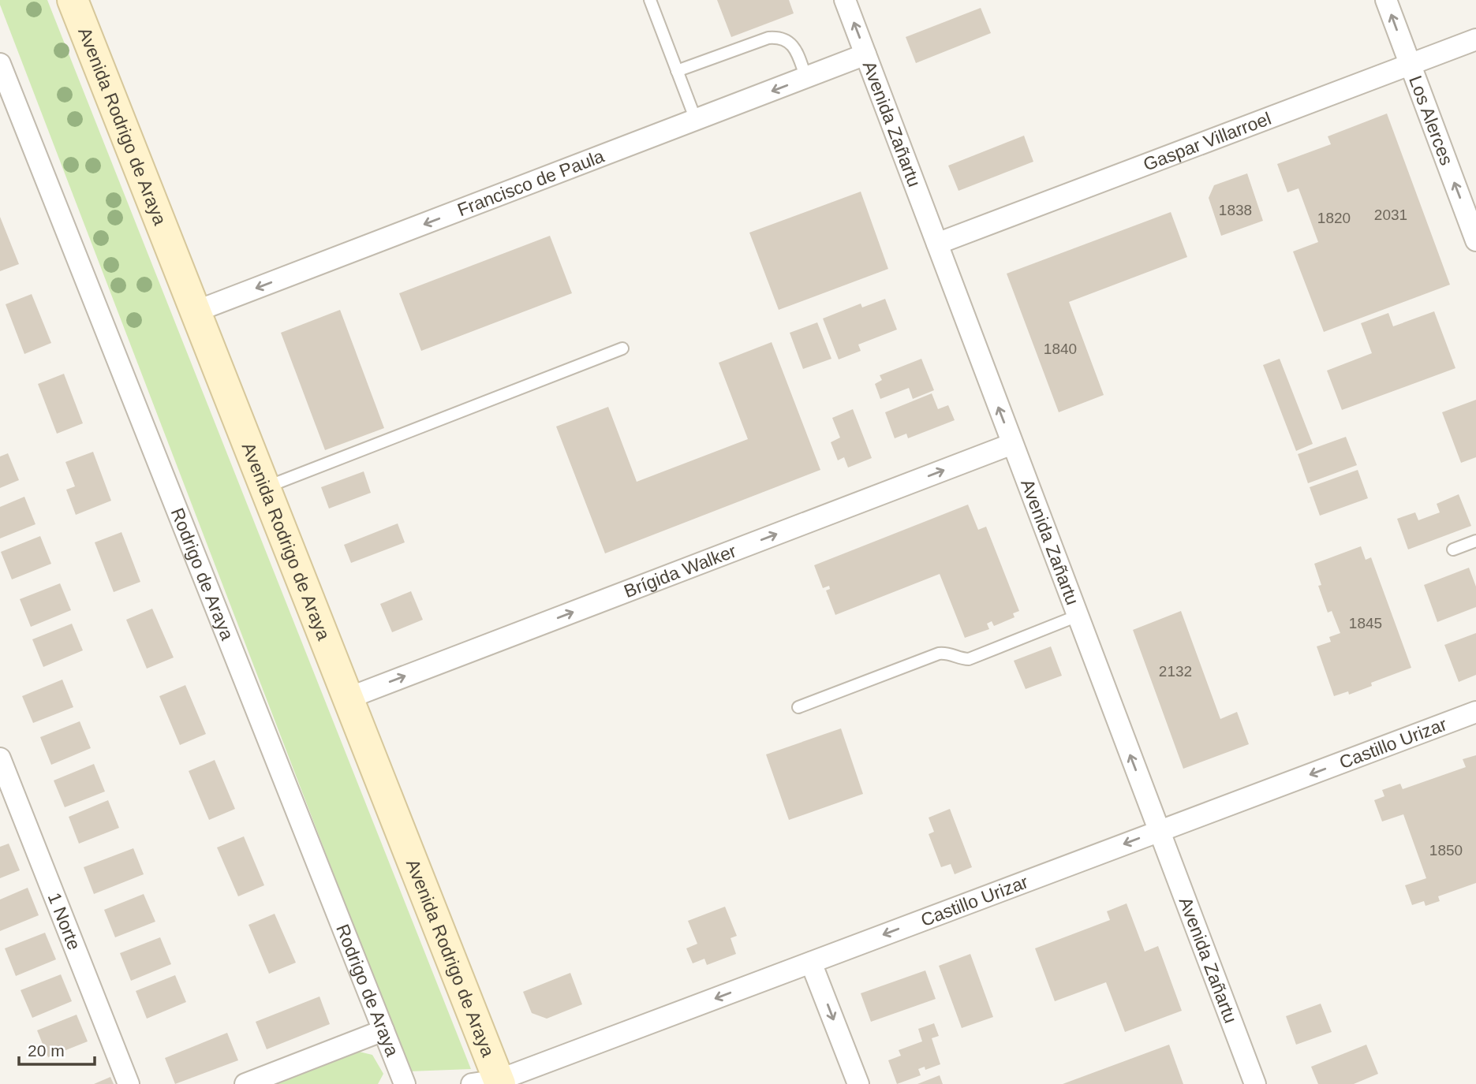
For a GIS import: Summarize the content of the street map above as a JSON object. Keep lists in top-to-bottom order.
{
  "streets": {
    "main road": ["Avenida Rodrigo de Araya"],
    "street": [
      "Los Alerces",
      "Avenida Zañartu",
      "Gaspar Villarroel",
      "Francisco de Paula",
      "Brígida Walker",
      "Rodrigo de Araya",
      "Castillo Urizar",
      "1 Norte"
    ]
  },
  "crossings": [
    ["Los Alerces", "Gaspar Villarroel"],
    ["Avenida Zañartu", "Gaspar Villarroel"],
    ["Avenida Zañartu", "Francisco de Paula"],
    ["Avenida Zañartu", "Brígida Walker"],
    ["Avenida Zañartu", "Castillo Urizar"],
    ["Avenida Rodrigo de Araya", "Francisco de Paula"],
    ["Avenida Rodrigo de Araya", "Brígida Walker"],
    ["Avenida Rodrigo de Araya", "Castillo Urizar"]
  ],
  "one_way": [
    "Los Alerces",
    "Avenida Zañartu",
    "Francisco de Paula",
    "Brígida Walker",
    "Castillo Urizar"
  ],
  "house_numbers": [
    "1838",
    "2031",
    "1820",
    "1840",
    "1845",
    "2132",
    "1850"
  ],
  "scale_bar": "20 m"
}
